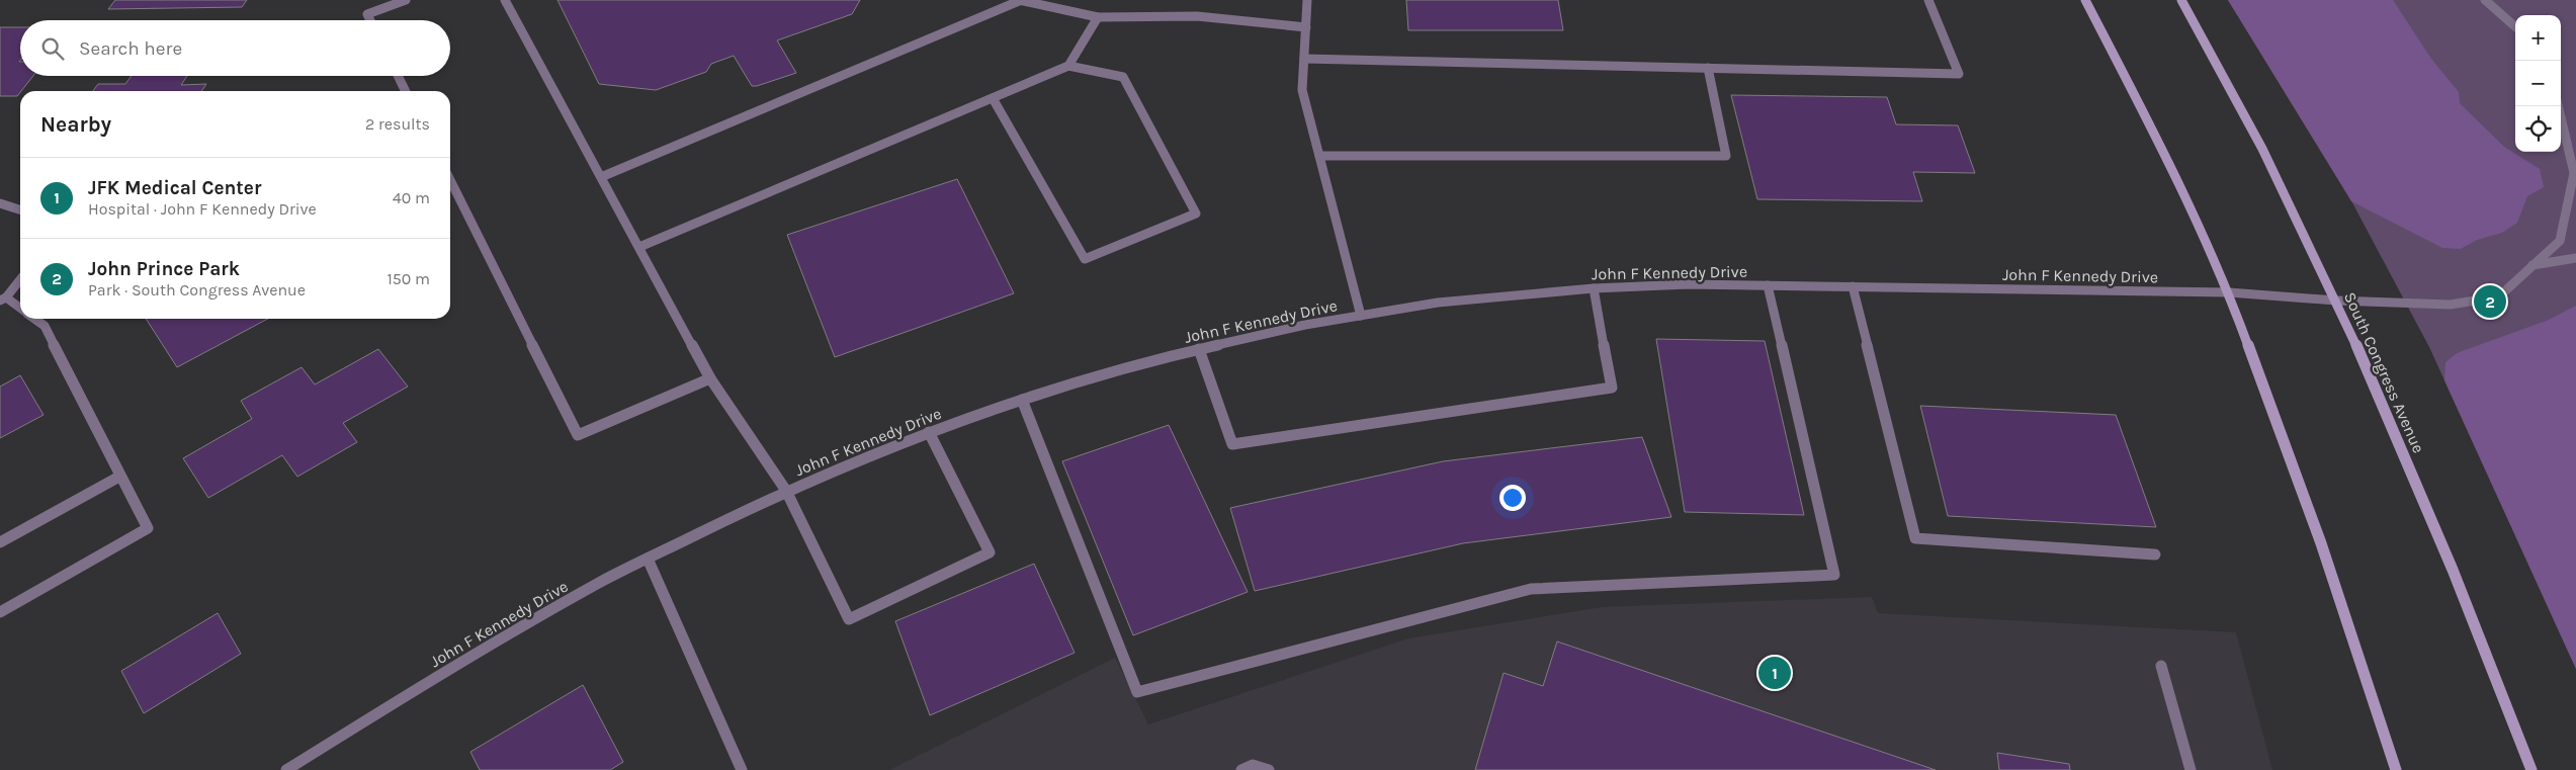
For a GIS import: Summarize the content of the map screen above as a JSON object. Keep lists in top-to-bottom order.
{
  "streets": {
    "main road": ["South Congress Avenue"],
    "street": ["John F Kennedy Drive"]
  },
  "crossings": [
    ["John F Kennedy Drive", "South Congress Avenue"]
  ],
  "page": {
    "map_buttons": ["+", "−"],
    "search": "Search here",
    "heading": ["Nearby", "2 results"],
    "list": [
      {
        "mark": "1",
        "name": "JFK Medical Center",
        "note": "Hospital · John F Kennedy Drive",
        "value": "40 m"
      },
      {
        "mark": "2",
        "name": "John Prince Park",
        "note": "Park · South Congress Avenue",
        "value": "150 m"
      }
    ],
    "pins": ["2", "1"]
  }
}
